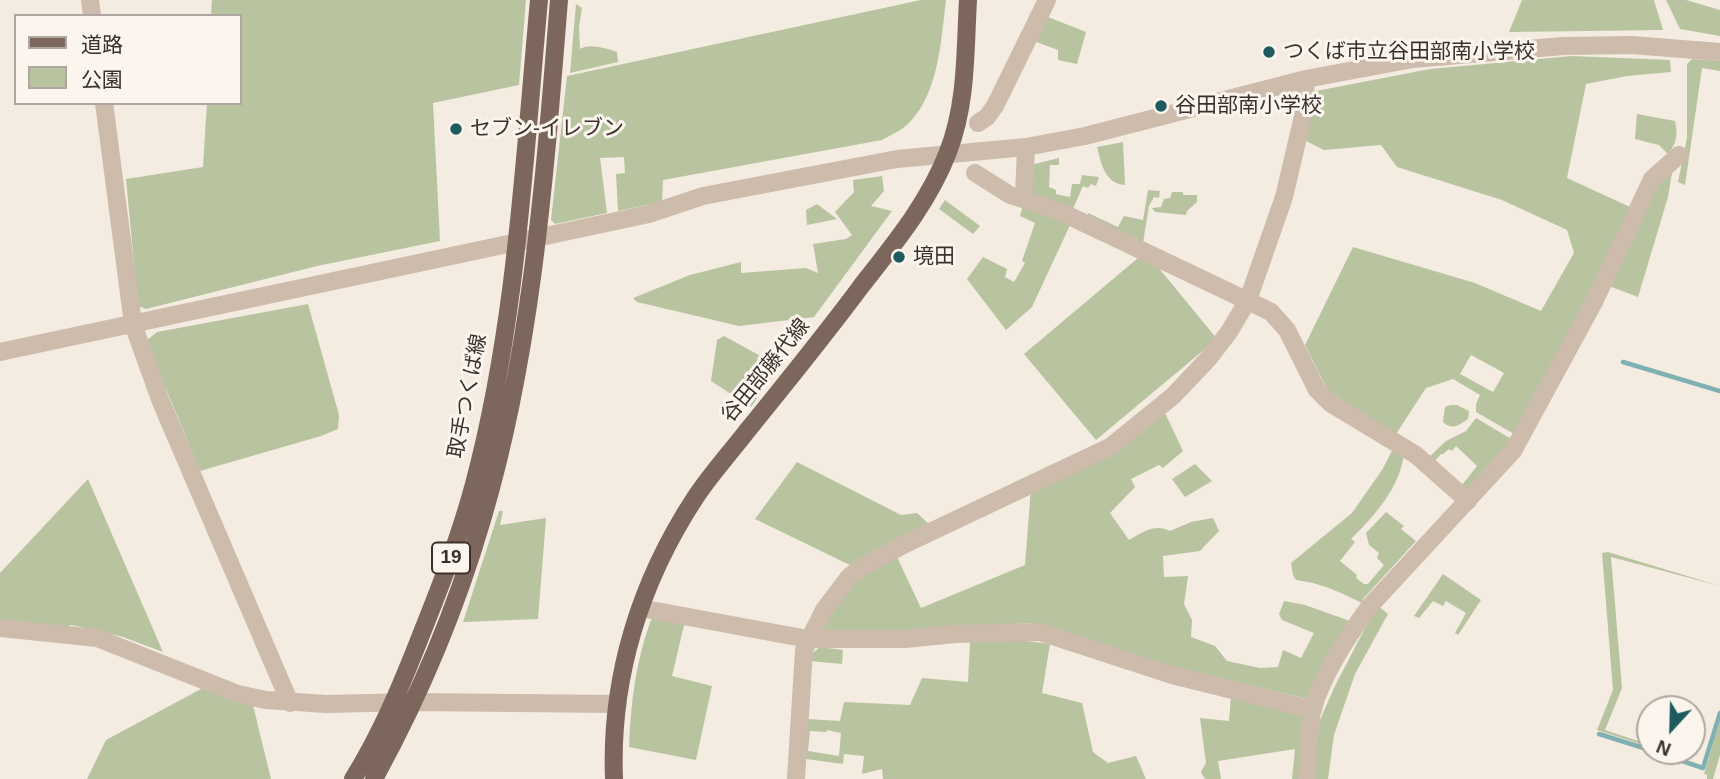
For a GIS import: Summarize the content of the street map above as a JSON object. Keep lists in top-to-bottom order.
{
  "streets": {
    "main road": ["谷田部藤代線", "取手つくば線", "19"]
  },
  "places": [
    "つくば市立谷田部南小学校",
    "谷田部南小学校",
    "セブン-イレブン",
    "境田"
  ],
  "legend": ["道路", "公園"],
  "north": "bottom"
}
